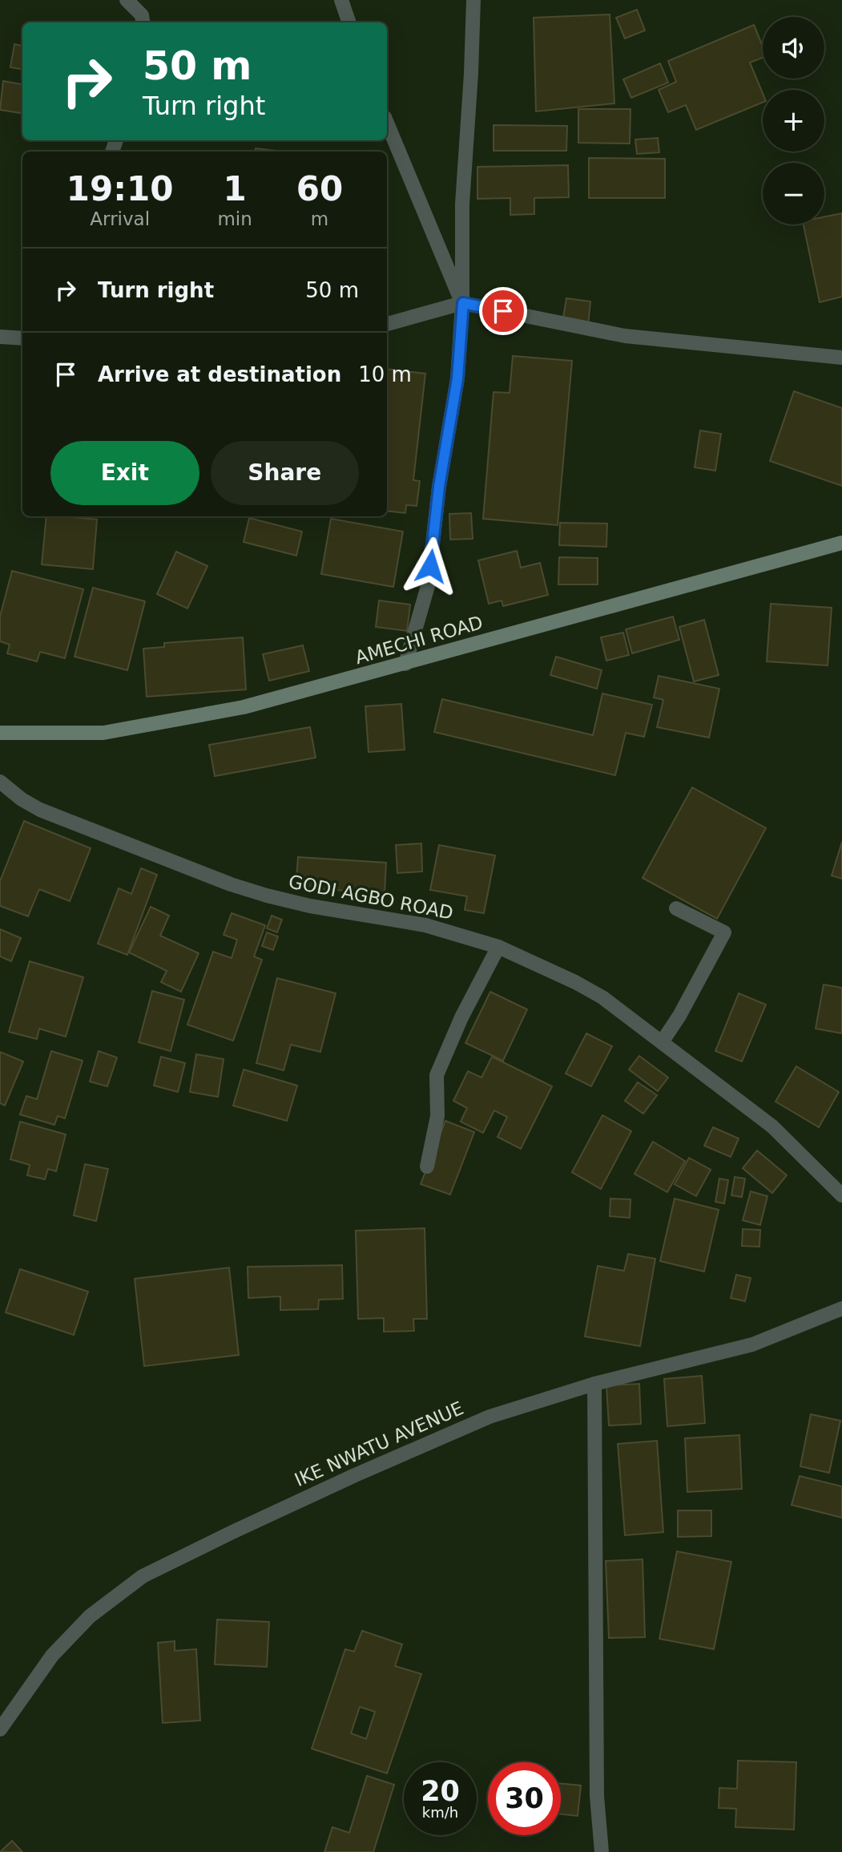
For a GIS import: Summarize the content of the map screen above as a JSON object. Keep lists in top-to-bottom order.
{
  "streets": {
    "main road": ["AMECHI ROAD"],
    "street": ["GODI AGBO ROAD", "IKE NWATU AVENUE"]
  },
  "page": {
    "map_buttons": ["+", "−"],
    "turn": ["50 m", "Turn right"],
    "eta": [
      "19:10",
      "Arrival",
      "1",
      "min",
      "60",
      "m"
    ],
    "list": [
      {
        "name": "Turn right",
        "value": "50 m"
      },
      {
        "name": "Arrive at destination",
        "value": "10 m"
      }
    ],
    "buttons": ["Exit", "Share"],
    "speed": "20 km/h",
    "limit": "30"
  }
}
